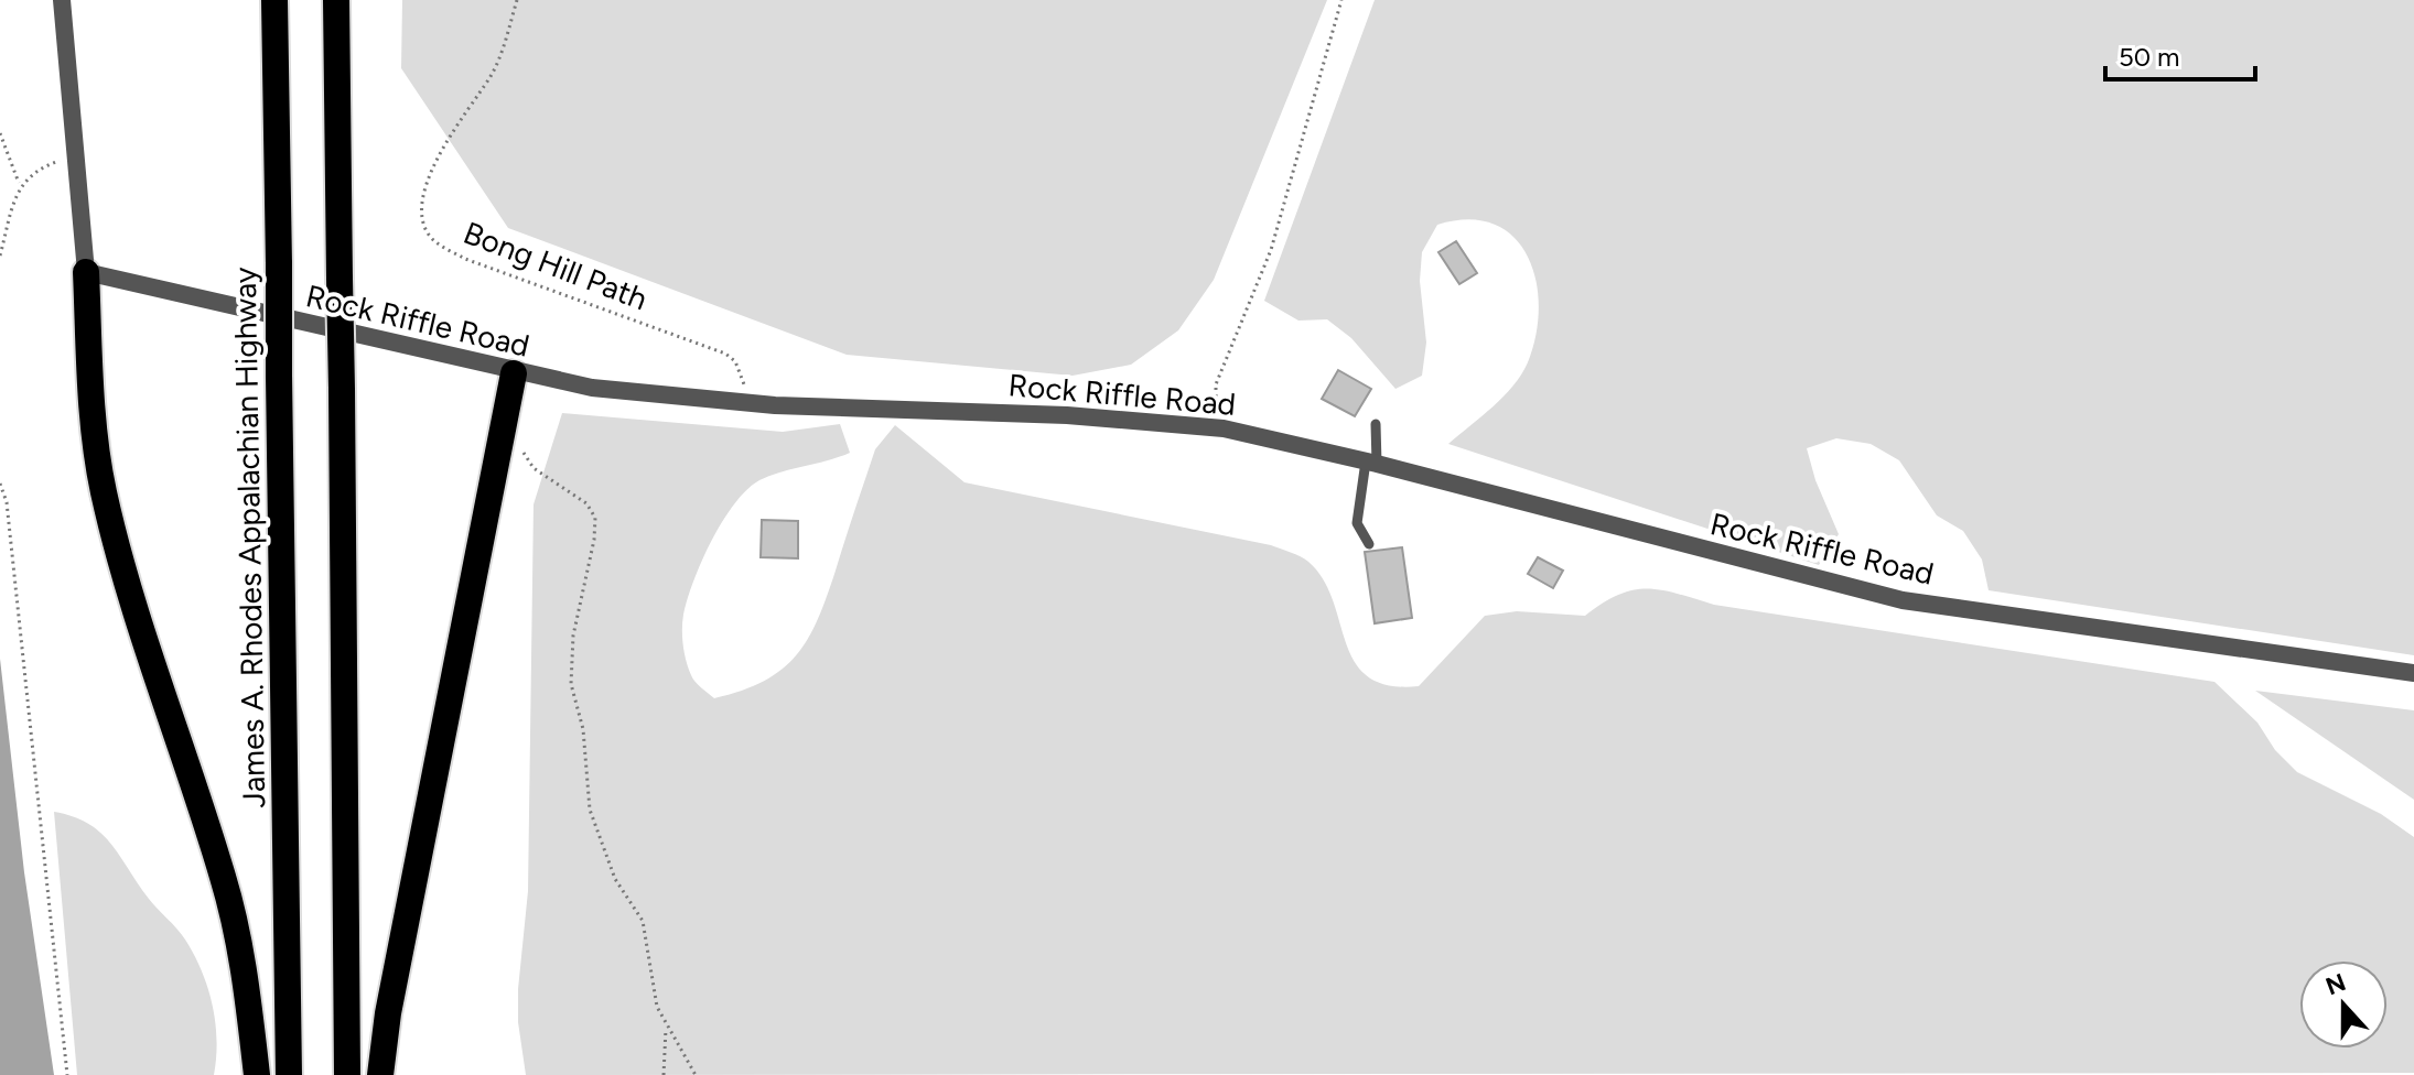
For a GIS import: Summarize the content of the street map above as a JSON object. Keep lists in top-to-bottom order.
{
  "streets": {
    "highway": ["James A. Rhodes Appalachian Highway"],
    "street": ["Rock Riffle Road"],
    "path": ["Bong Hill Path"]
  },
  "scale_bar": "50 m",
  "north": "top"
}
